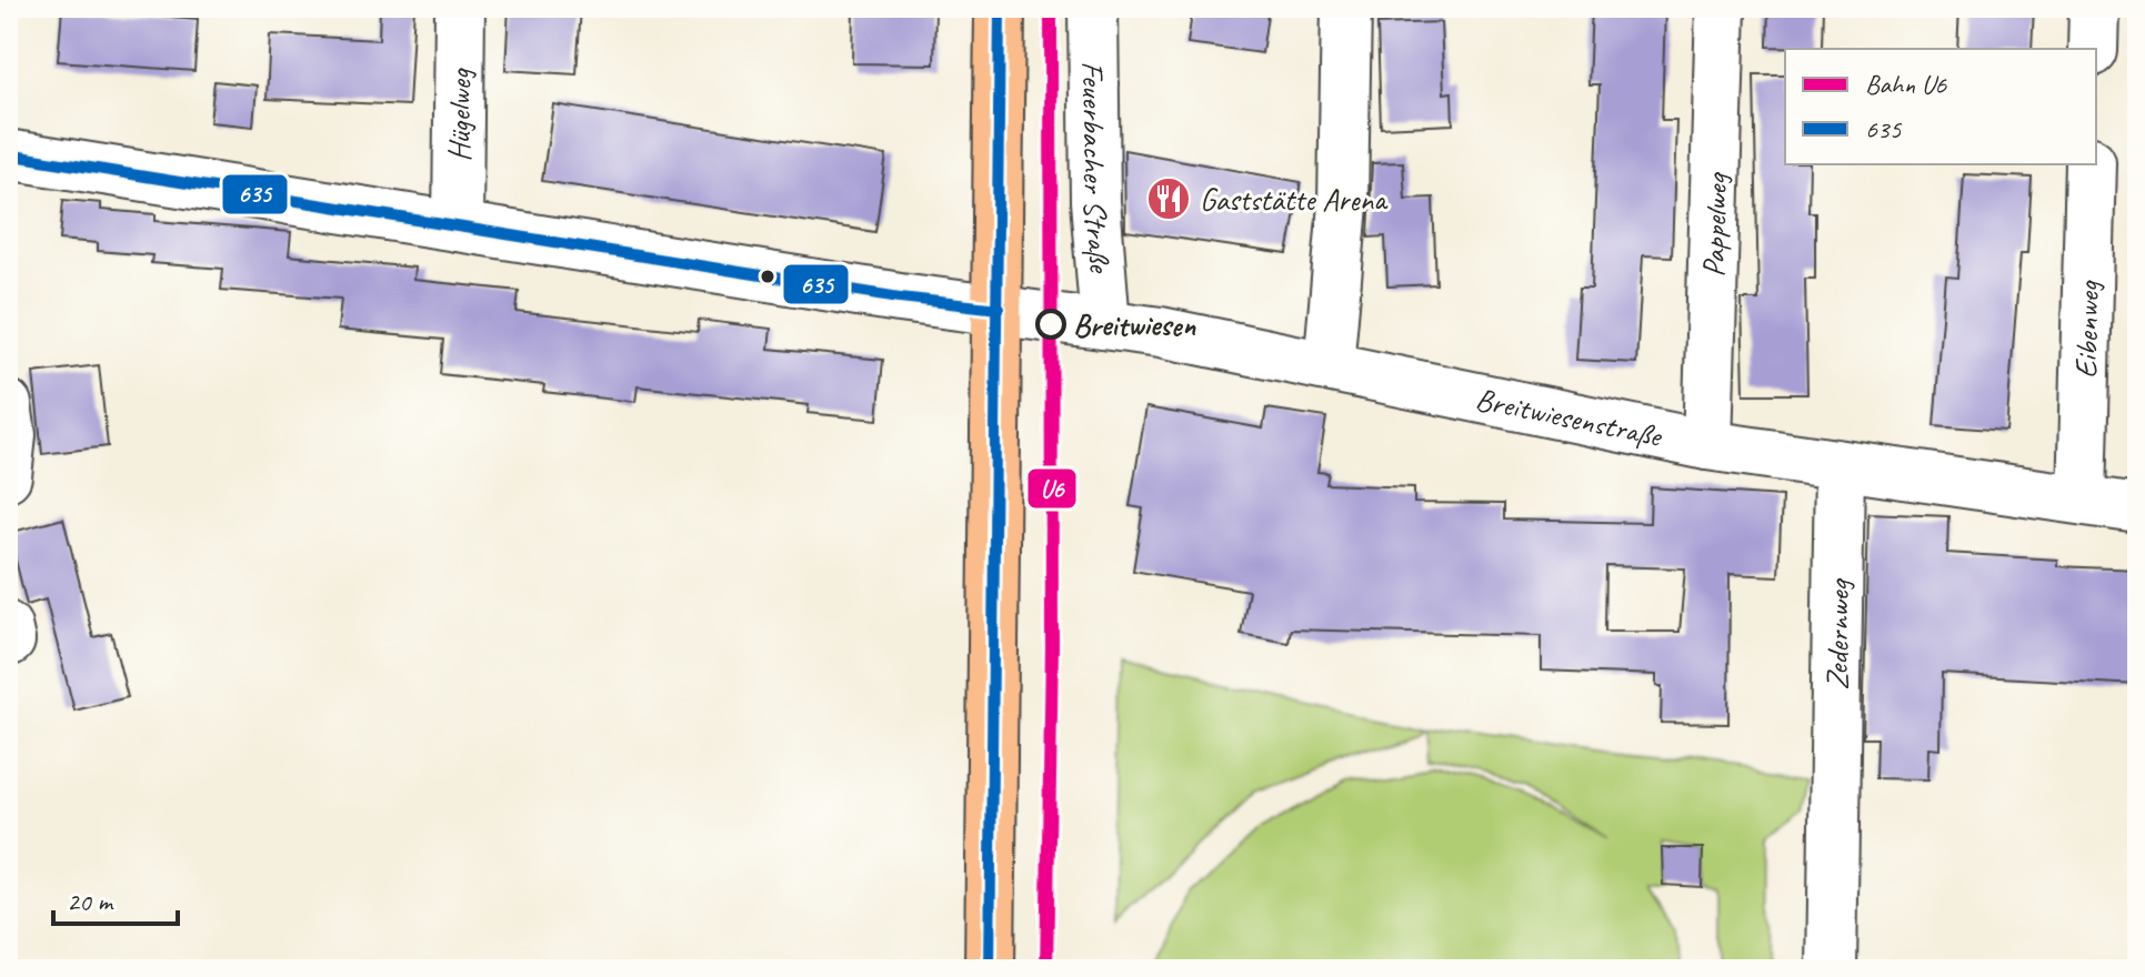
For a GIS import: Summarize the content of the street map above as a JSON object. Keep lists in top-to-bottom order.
{
  "streets": {
    "street": [
      "Hügelweg",
      "Feuerbacher Straße",
      "Pappelweg",
      "Eibenweg",
      "Breitwiesenstraße",
      "Zedernweg"
    ]
  },
  "crossings": [
    ["Hügelweg", "Breitwiesenstraße"],
    ["Feuerbacher Straße", "Breitwiesenstraße"],
    ["Pappelweg", "Breitwiesenstraße"],
    ["Eibenweg", "Breitwiesenstraße"],
    ["Breitwiesenstraße", "Zedernweg"]
  ],
  "places": {
    "restaurant": ["Gaststätte Arena"],
    "other": ["Breitwiesen"]
  },
  "lines": ["rail line U6", "transit line 635"],
  "legend": ["Bahn U6", "635"],
  "scale_bar": "20 m"
}
